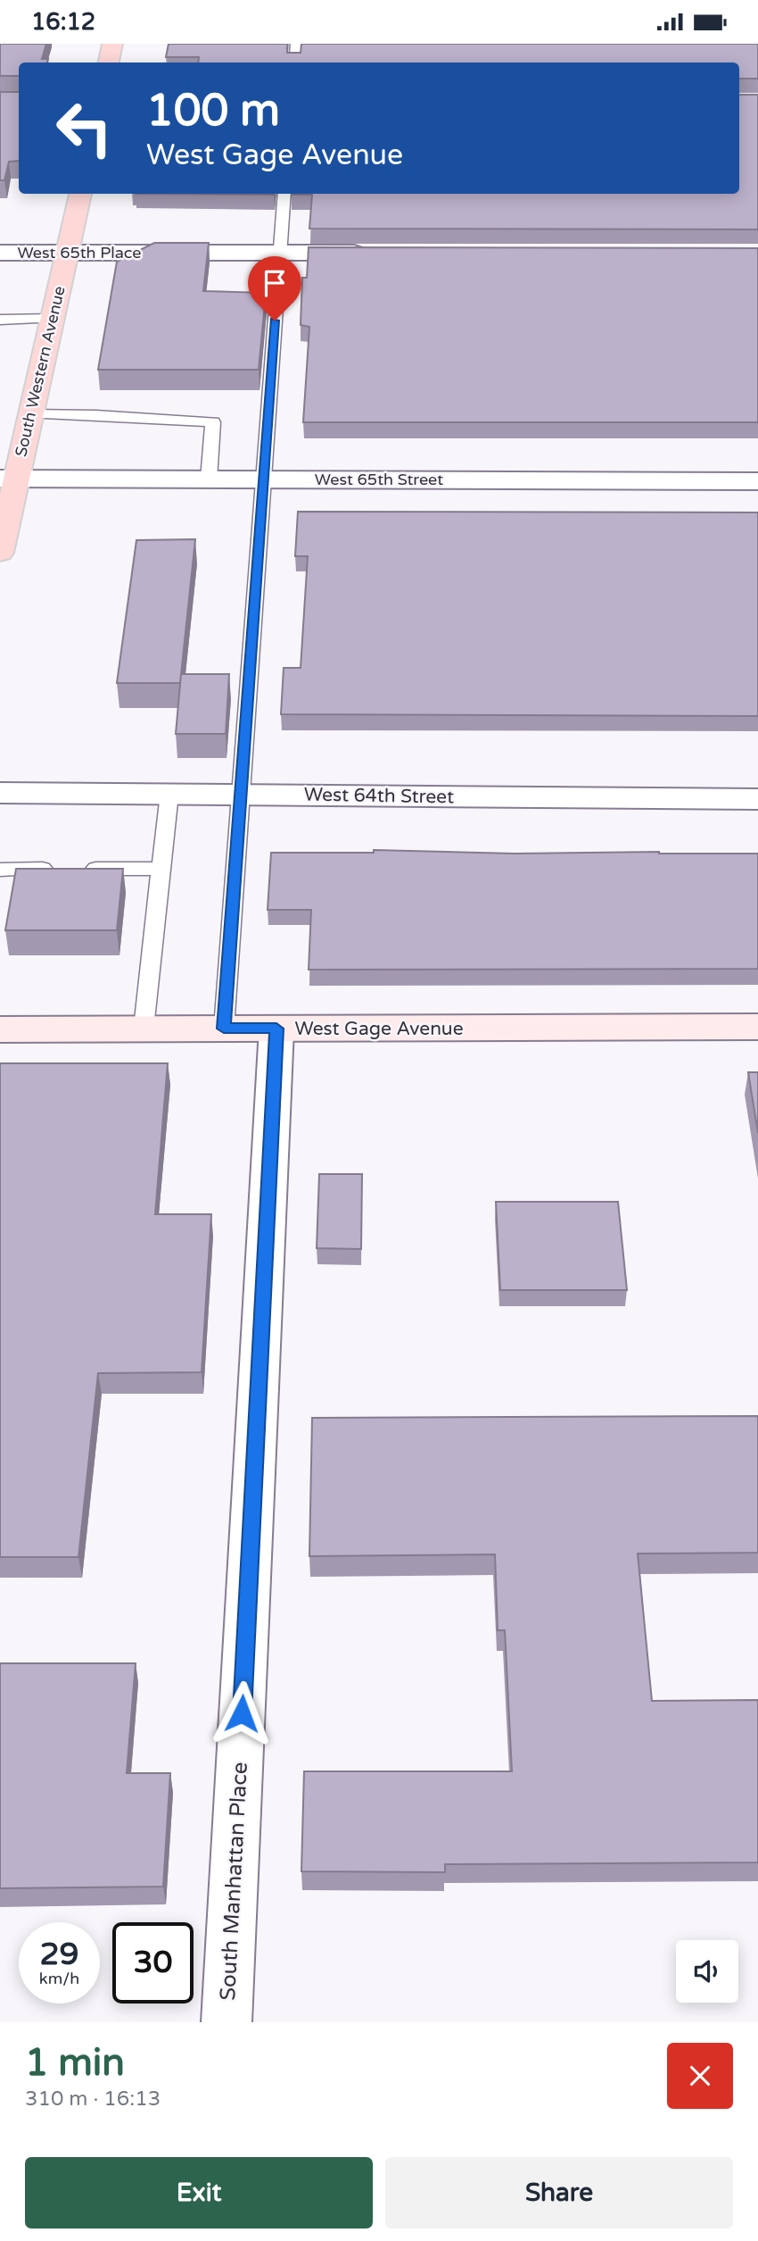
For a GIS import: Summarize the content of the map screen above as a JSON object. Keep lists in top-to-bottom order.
{
  "streets": {
    "main road": ["South Western Avenue"],
    "street": [
      "West 65th Place",
      "West 65th Street",
      "West 64th Street",
      "West Gage Avenue",
      "South Manhattan Place"
    ]
  },
  "crossings": [
    ["West 65th Place", "South Western Avenue"],
    ["South Western Avenue", "West 65th Street"],
    ["West Gage Avenue", "South Manhattan Place"]
  ],
  "page": {
    "status": "16:12",
    "turn": ["100 m", "West Gage Avenue"],
    "speed": "29 km/h",
    "limit": "30",
    "heading": ["1 min", "310 m · 16:13"],
    "buttons": ["Exit", "Share"]
  }
}
